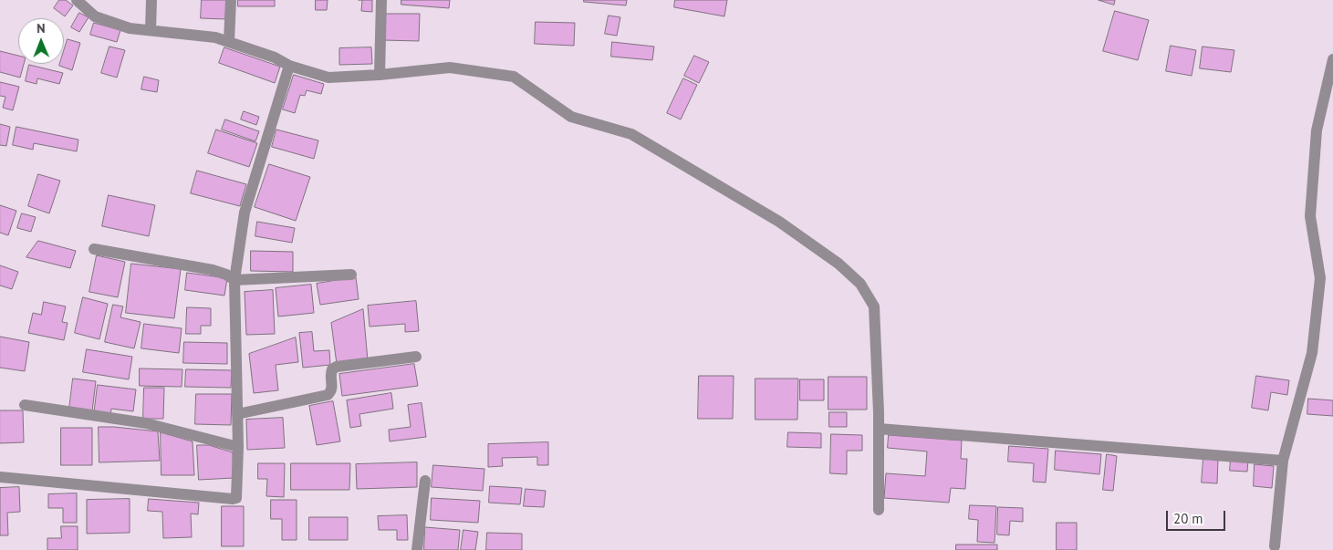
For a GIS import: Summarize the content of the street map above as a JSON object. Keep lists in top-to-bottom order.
{
  "scale_bar": "20 m",
  "north": "top"
}
